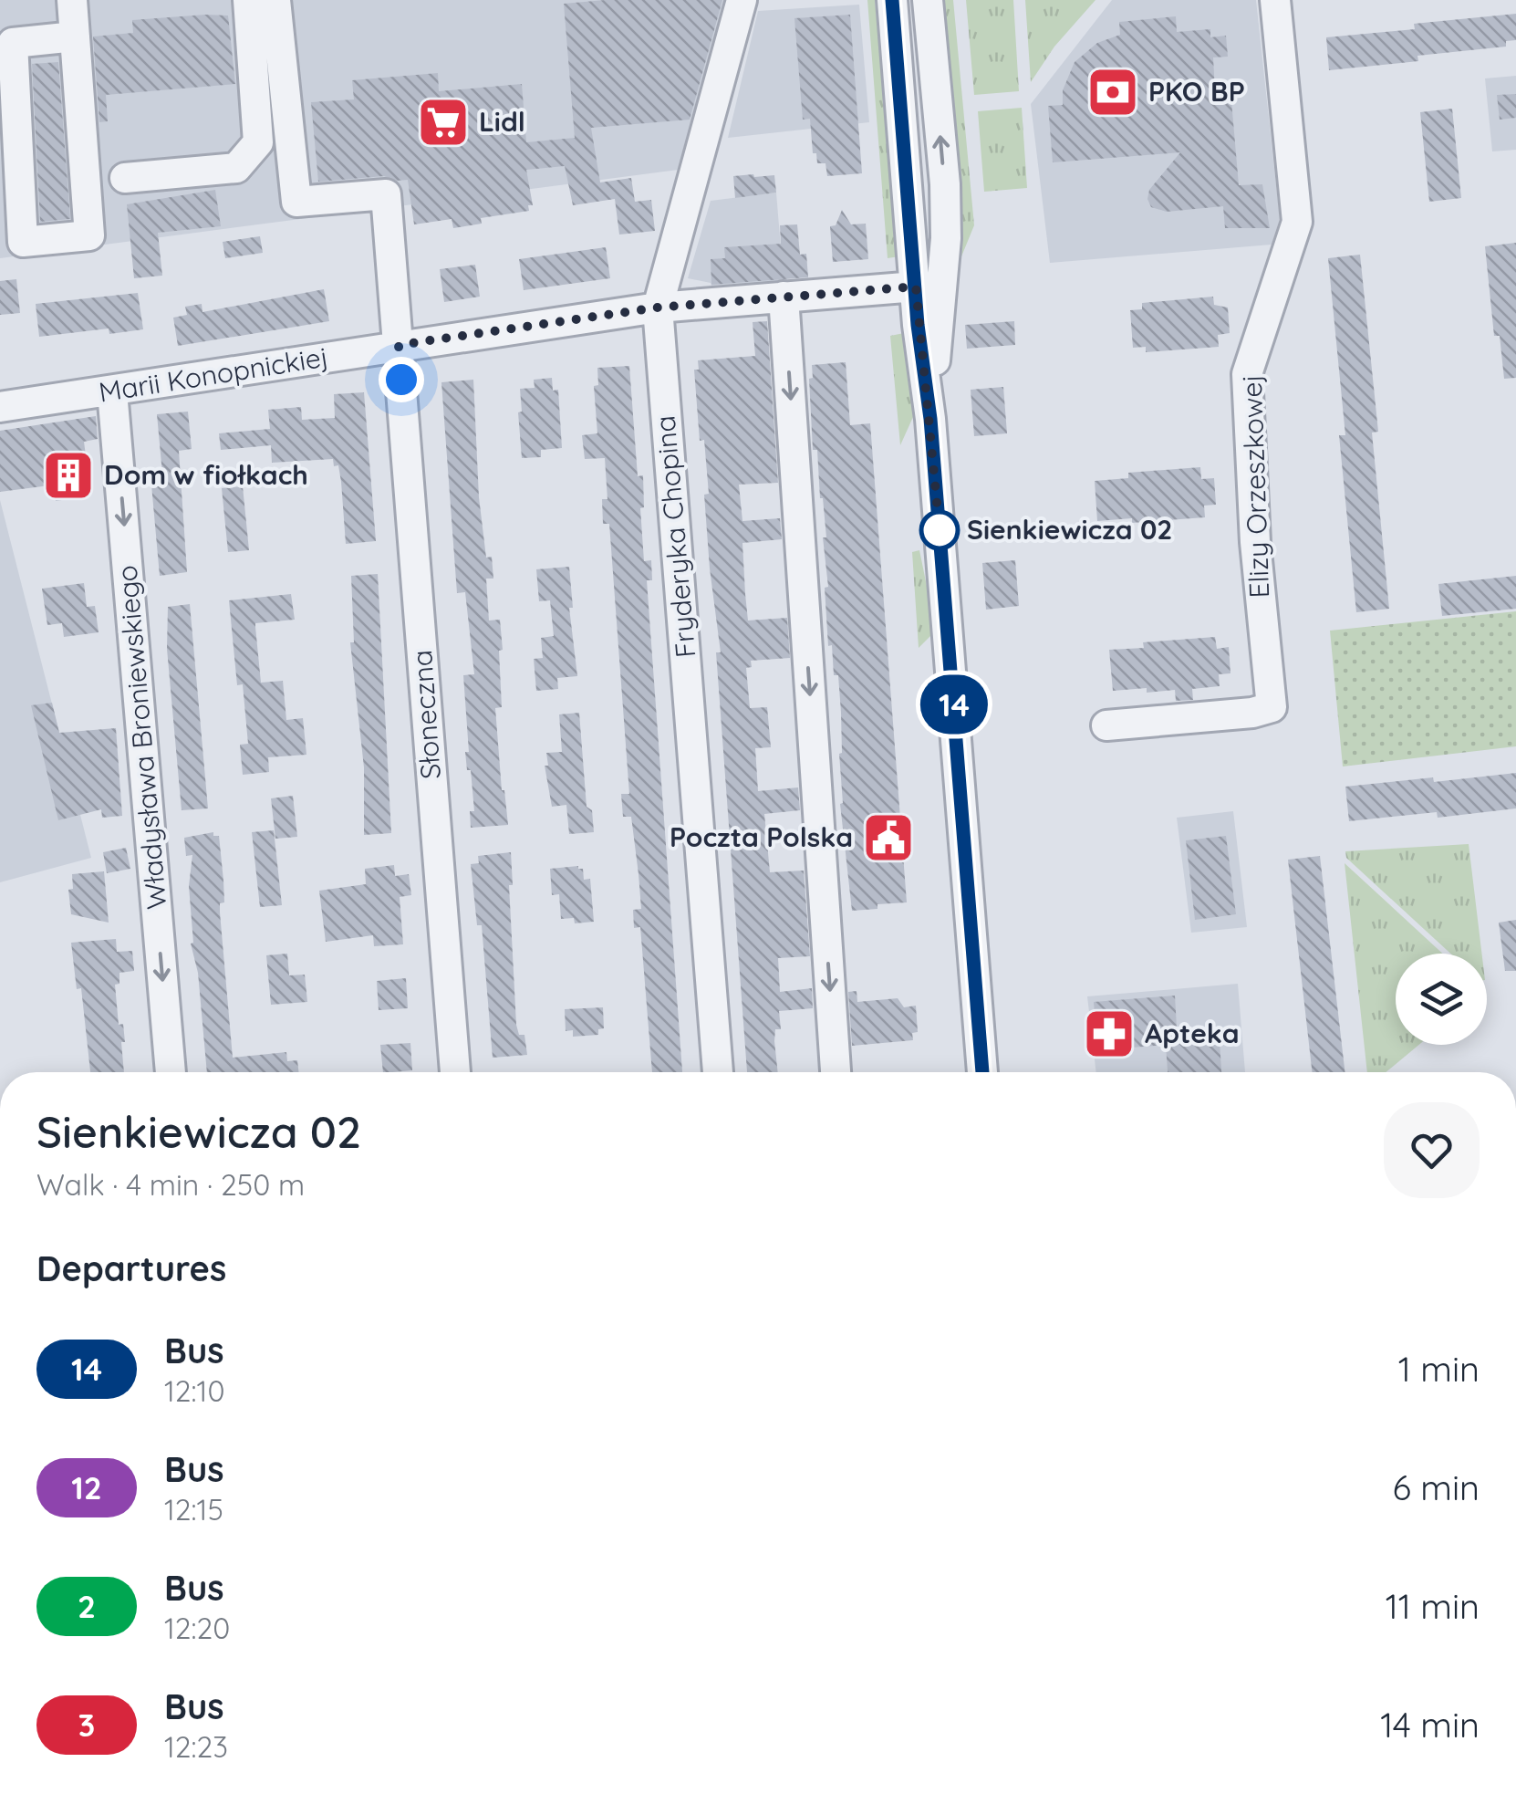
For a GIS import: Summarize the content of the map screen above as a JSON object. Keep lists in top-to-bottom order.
{
  "streets": {
    "street": [
      "Marii Konopnickiej",
      "Elizy Orzeszkowej",
      "Fryderyka Chopina",
      "Słoneczna",
      "Władysława Broniewskiego"
    ]
  },
  "crossings": [
    ["Marii Konopnickiej", "Fryderyka Chopina"],
    ["Marii Konopnickiej", "Słoneczna"],
    ["Marii Konopnickiej", "Władysława Broniewskiego"]
  ],
  "one_way": ["Władysława Broniewskiego"],
  "places": {
    "bank": ["PKO BP"],
    "supermarket": ["Lidl"],
    "building": ["Dom w fiołkach"],
    "other": ["Sienkiewicza 02"],
    "public building": ["Poczta Polska"],
    "pharmacy": ["Apteka"]
  },
  "lines": ["bus line 14"],
  "page": {
    "on_map": "14",
    "heading": [
      ["Sienkiewicza 02", "Walk · 4 min · 250 m"],
      "Departures"
    ],
    "list": [
      {
        "mark": "14",
        "name": "Bus",
        "note": "12:10",
        "value": "1 min"
      },
      {
        "mark": "12",
        "name": "Bus",
        "note": "12:15",
        "value": "6 min"
      },
      {
        "mark": "2",
        "name": "Bus",
        "note": "12:20",
        "value": "11 min"
      },
      {
        "mark": "3",
        "name": "Bus",
        "note": "12:23",
        "value": "14 min"
      }
    ]
  }
}
